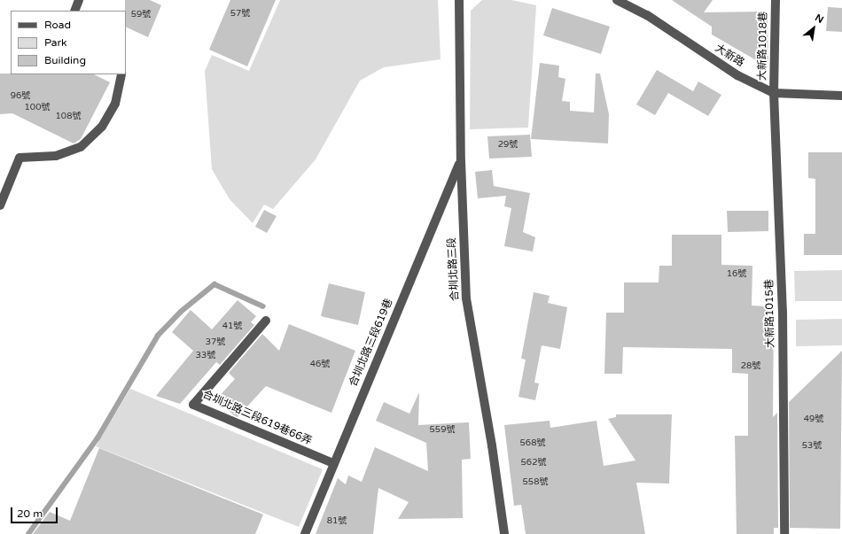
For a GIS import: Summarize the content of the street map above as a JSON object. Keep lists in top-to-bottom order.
{
  "streets": {
    "street": [
      "大新路1018巷",
      "大新路",
      "合圳北路三段",
      "大新路1015巷",
      "合圳北路三段619巷",
      "合圳北路三段619巷66弄"
    ]
  },
  "crossings": [
    ["大新路1018巷", "大新路"],
    ["大新路1018巷", "大新路1015巷"],
    ["大新路", "大新路1015巷"],
    ["合圳北路三段", "合圳北路三段619巷"],
    ["合圳北路三段619巷", "合圳北路三段619巷66弄"]
  ],
  "house_numbers": [
    "57號",
    "59號",
    "96號",
    "100號",
    "108號",
    "29號",
    "16號",
    "41號",
    "37號",
    "33號",
    "46號",
    "28號",
    "49號",
    "559號",
    "568號",
    "53號",
    "562號",
    "558號",
    "81號"
  ],
  "legend": ["Road", "Park", "Building"],
  "scale_bar": "20 m",
  "north": "top right"
}
